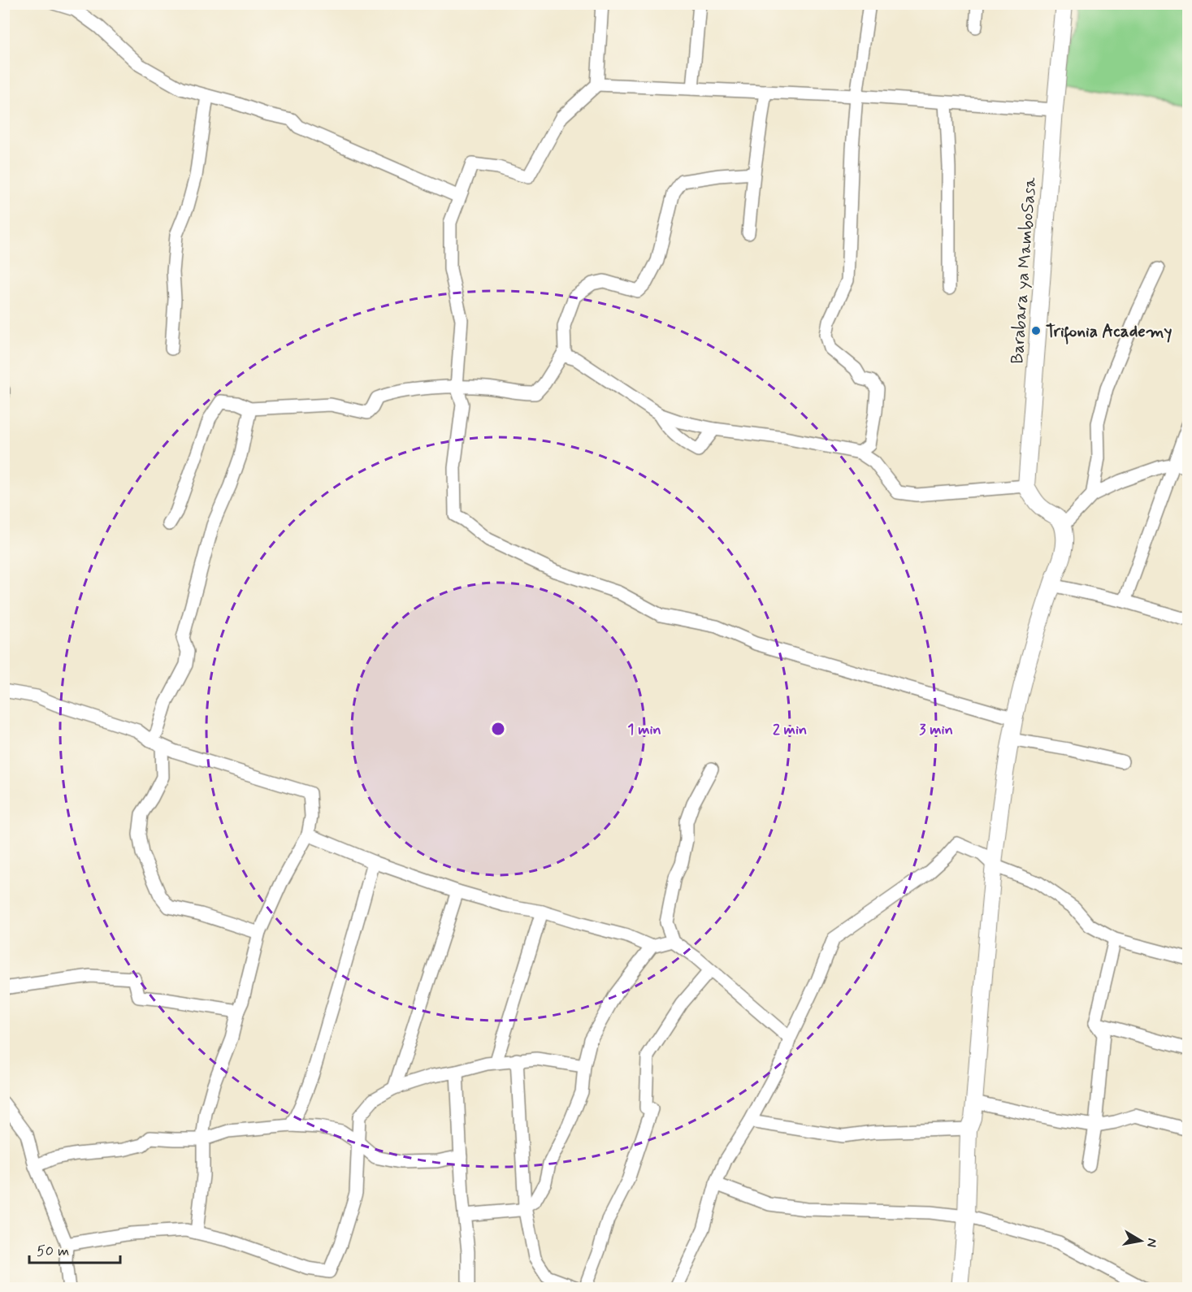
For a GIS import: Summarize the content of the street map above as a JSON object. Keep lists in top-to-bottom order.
{
  "streets": {
    "street": ["Barabara ya MamboSasa"]
  },
  "places": ["Trifonia Academy"],
  "scale_bar": "50 m",
  "north": "right",
  "rings": ["1 min", "2 min", "3 min"]
}
